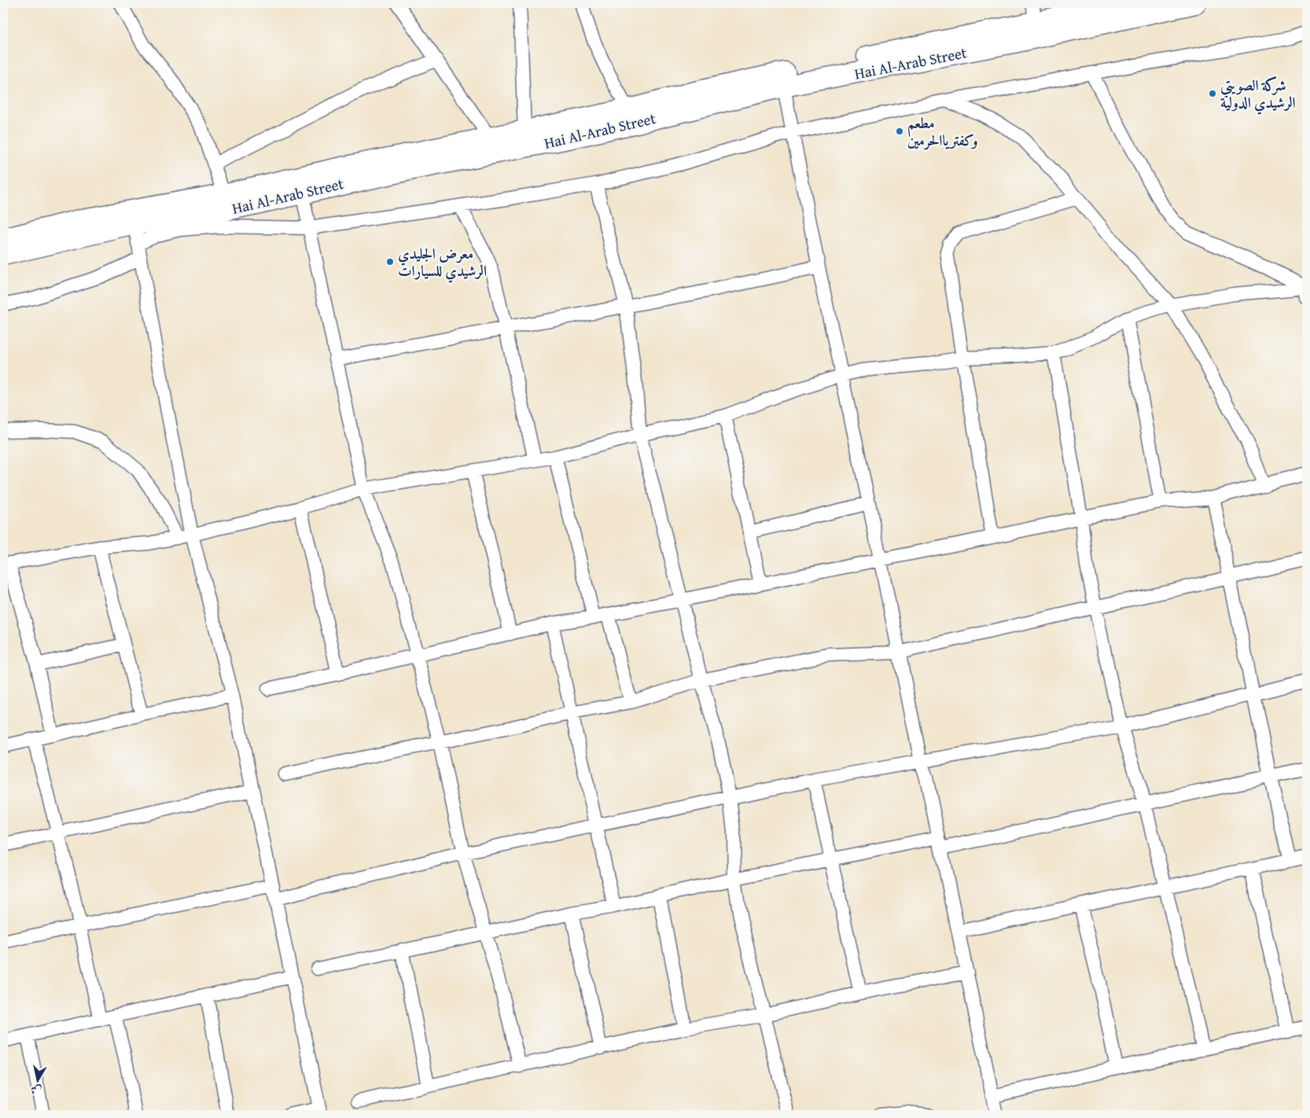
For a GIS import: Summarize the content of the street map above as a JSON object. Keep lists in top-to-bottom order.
{
  "streets": {
    "main road": ["Hai Al-Arab Street"]
  },
  "places": ["شركة الصويتي الرشيدي الدولية", "مطعم وكفترياالحرمين", "معرض الجليدي الرشيدي للسيارات"],
  "north": "bottom"
}
